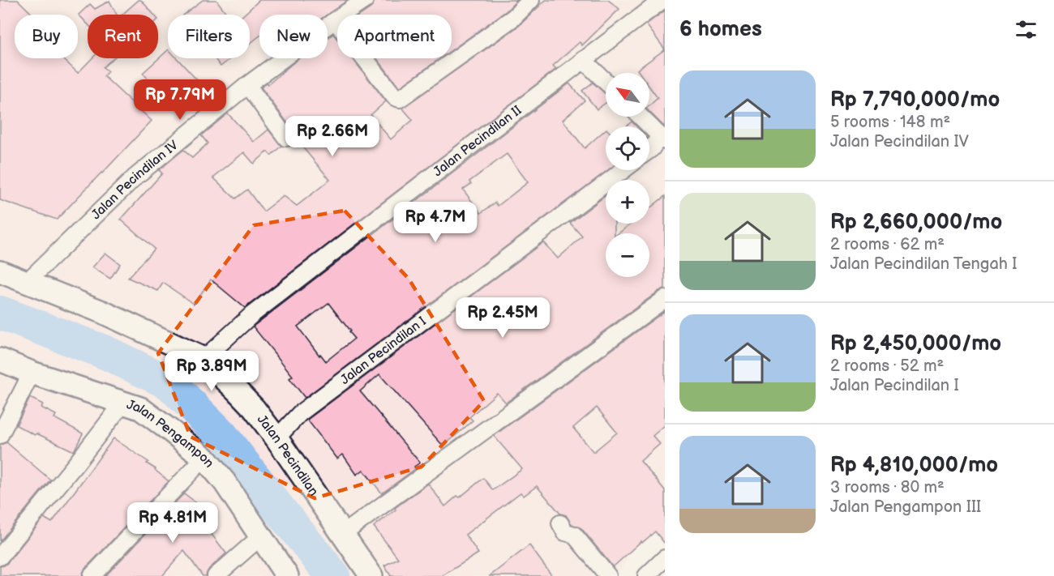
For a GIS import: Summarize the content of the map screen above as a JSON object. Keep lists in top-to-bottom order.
{
  "streets": {
    "main road": ["Jalan Pengampon", "Jalan Pecindilan"],
    "street": ["Jalan Pecindilan II", "Jalan Pecindilan IV", "Jalan Pecindilan I"]
  },
  "crossings": [
    ["Jalan Pecindilan II", "Jalan Pecindilan"],
    ["Jalan Pecindilan IV", "Jalan Pecindilan"],
    ["Jalan Pecindilan I", "Jalan Pecindilan"]
  ],
  "north": "top left",
  "page": {
    "heading": "6 homes",
    "chip": [
      "Buy",
      "Rent",
      "Filters",
      "New",
      "Apartment"
    ],
    "list": [
      {
        "name": "Rp 7,790,000/mo",
        "note": "5 rooms · 148 m² · Jalan Pecindilan IV"
      },
      {
        "name": "Rp 2,660,000/mo",
        "note": "2 rooms · 62 m² · Jalan Pecindilan Tengah I"
      },
      {
        "name": "Rp 2,450,000/mo",
        "note": "2 rooms · 52 m² · Jalan Pecindilan I"
      },
      {
        "name": "Rp 4,810,000/mo",
        "note": "3 rooms · 80 m² · Jalan Pengampon III"
      }
    ],
    "map_buttons": ["+", "−"],
    "price": [
      "Rp 7.79M",
      "Rp 2.66M",
      "Rp 4.7M",
      "Rp 2.45M",
      "Rp 3.89M",
      "Rp 4.81M"
    ]
  }
}
